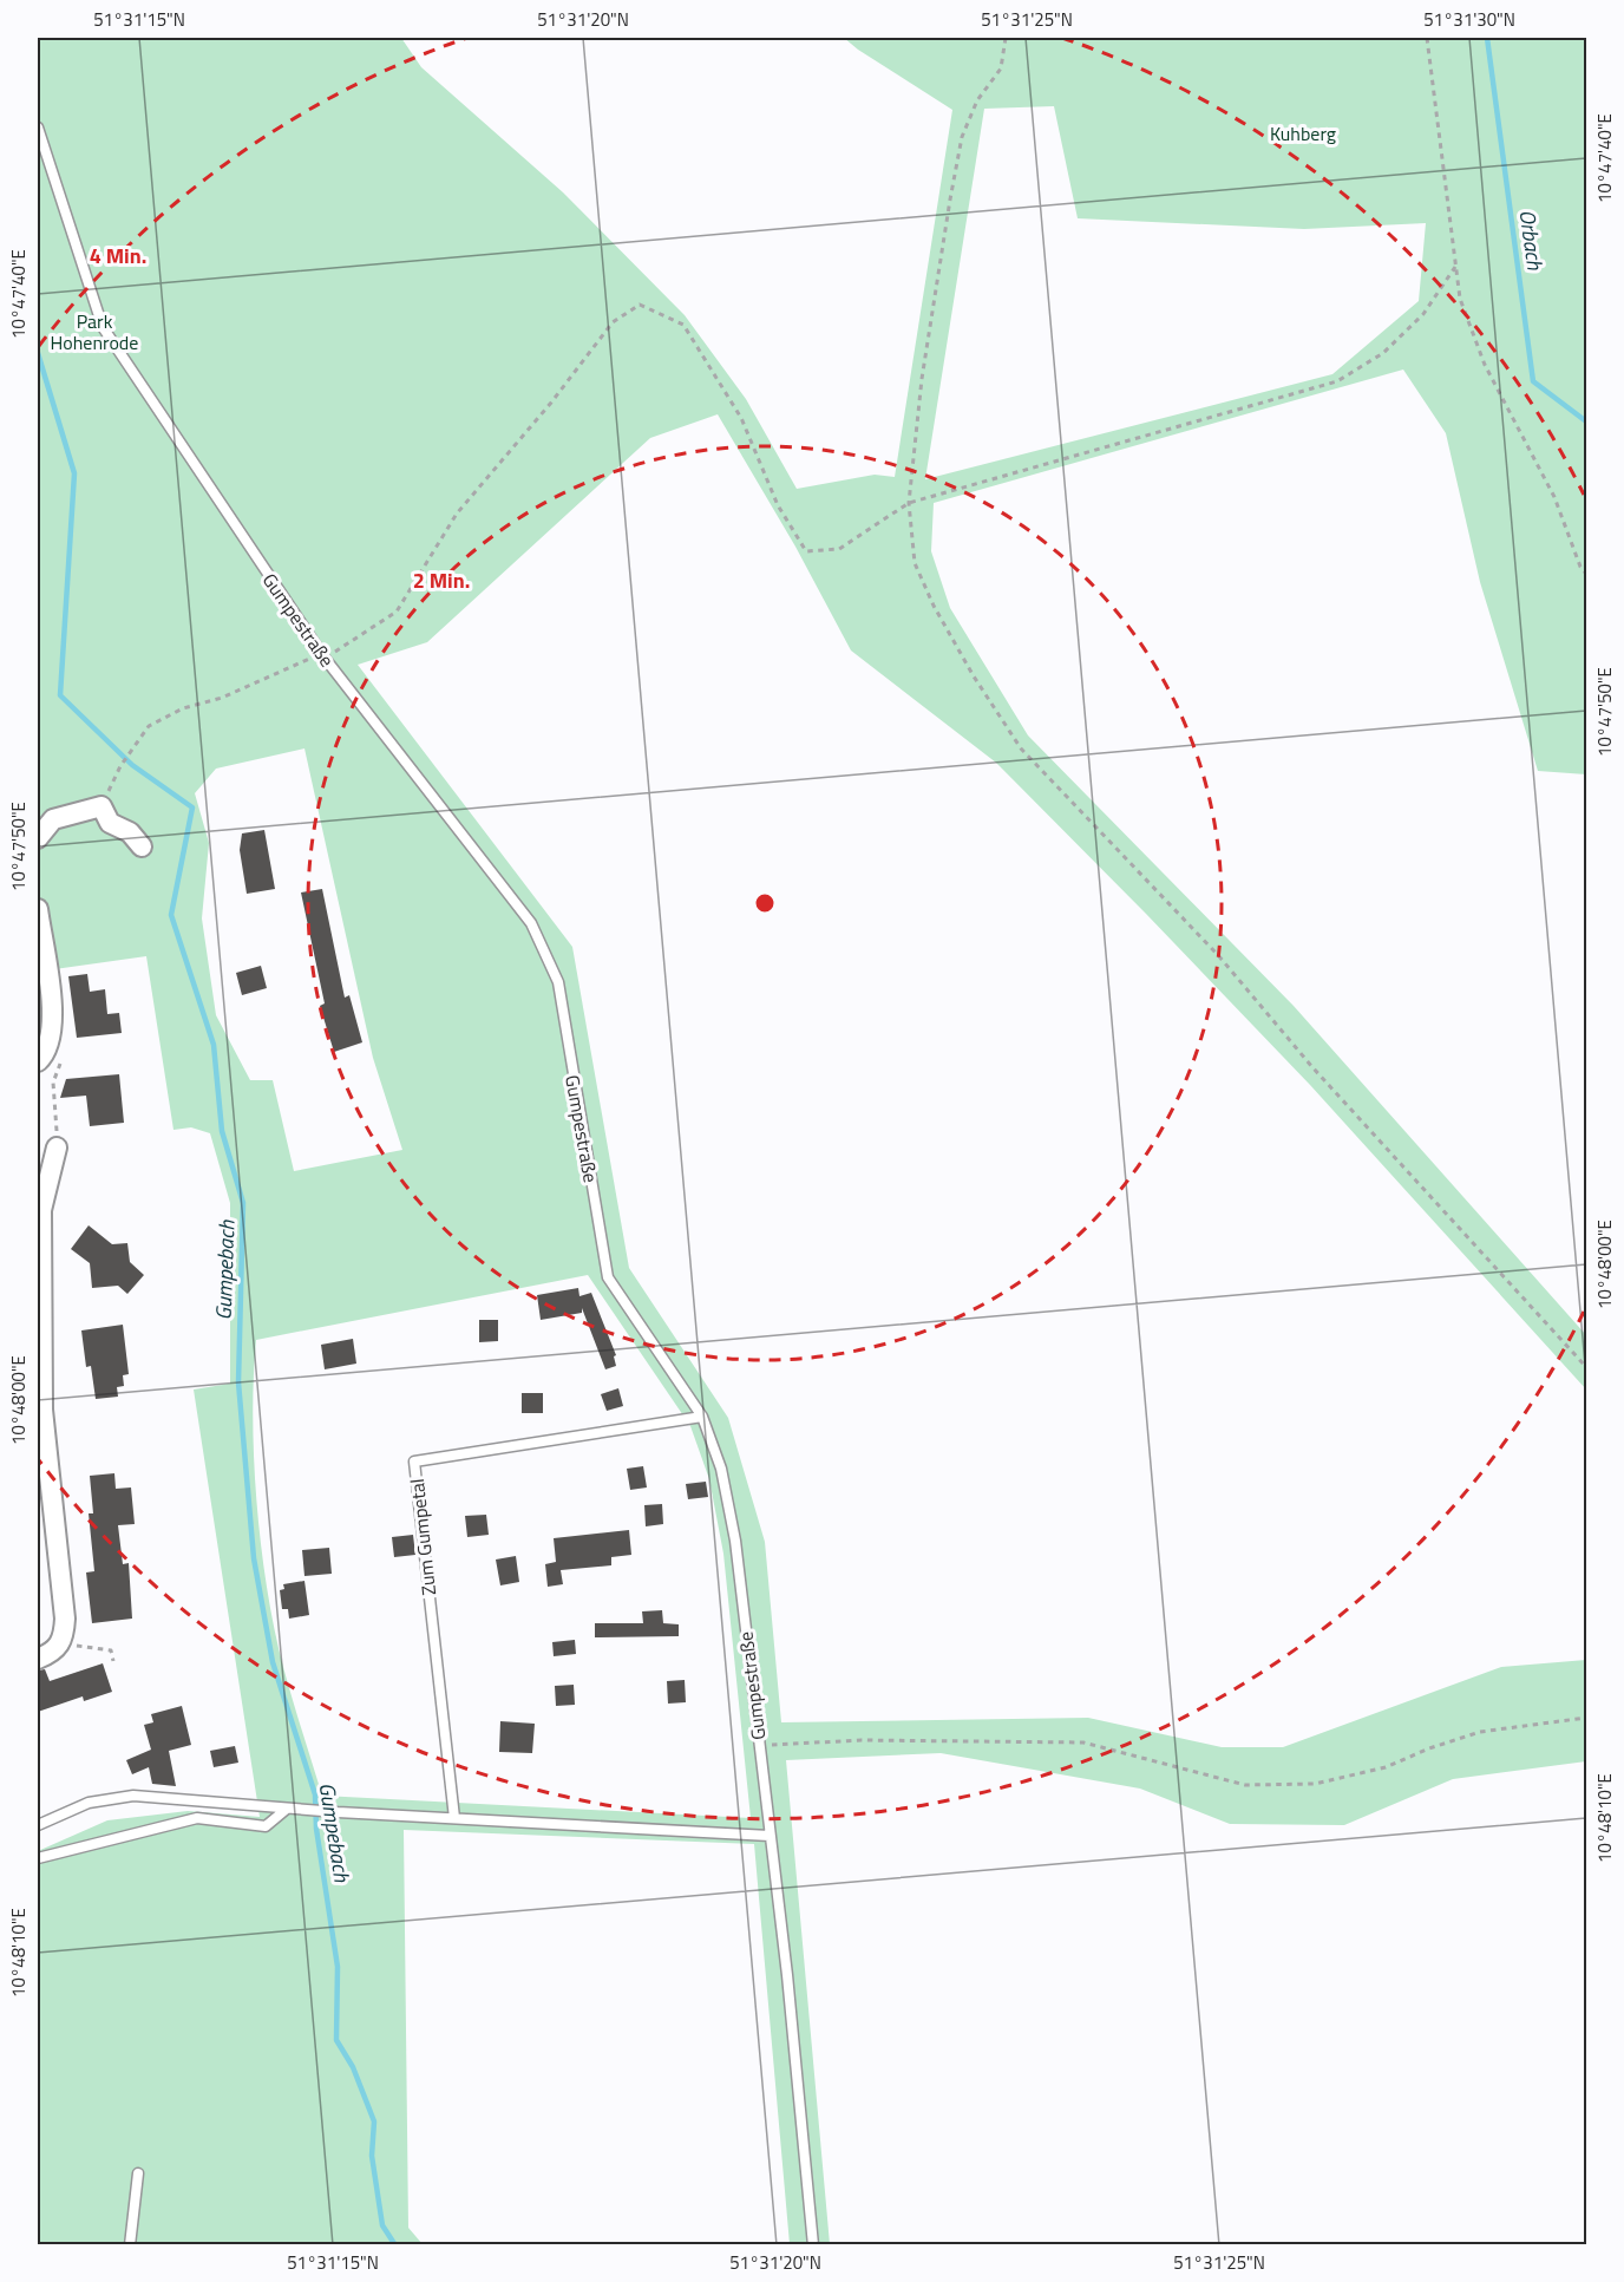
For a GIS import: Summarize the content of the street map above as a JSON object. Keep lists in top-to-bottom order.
{
  "streets": {
    "lane": ["Gumpestraße", "Zum Gumpetal"]
  },
  "crossings": [
    ["Gumpestraße", "Zum Gumpetal"]
  ],
  "water": ["Orbach", "Gumpebach"],
  "parks": ["Kuhberg", "Park Hohenrode"],
  "coordinates": [
    "51°31'15\"N",
    "51°31'20\"N",
    "51°31'25\"N",
    "51°31'30\"N",
    "10°47'40\"E",
    "10°47'50\"E",
    "10°48'00\"E",
    "10°48'10\"E"
  ],
  "rings": ["4 Min.", "2 Min."]
}
